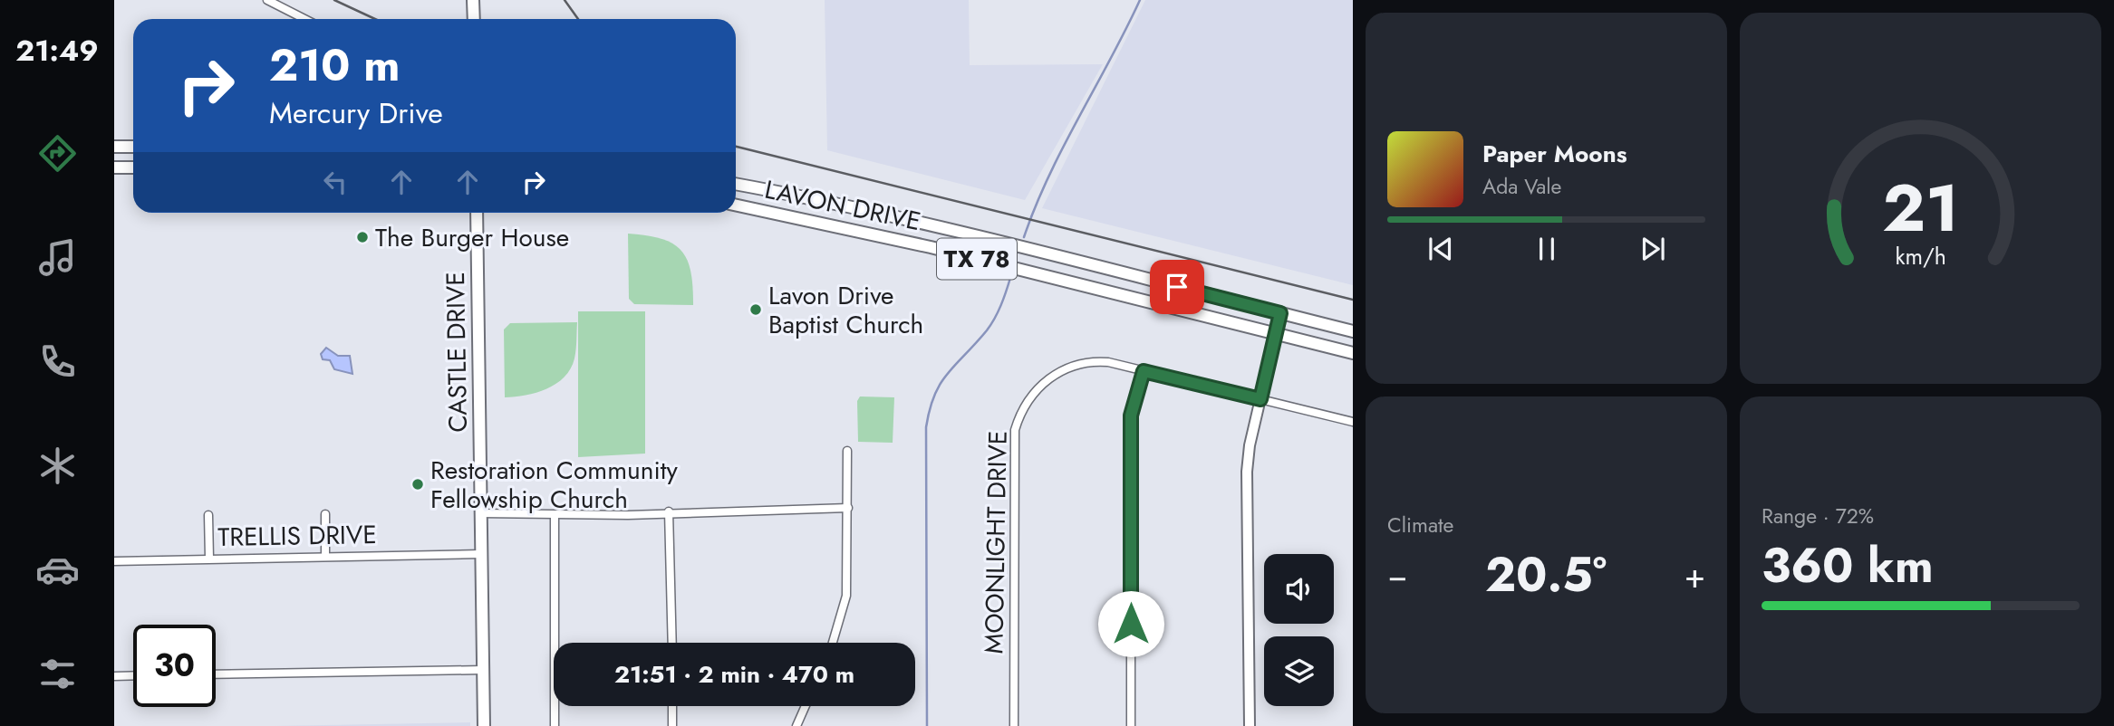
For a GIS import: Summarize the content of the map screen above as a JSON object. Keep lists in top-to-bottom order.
{
  "streets": {
    "main road": ["LAVON DRIVE", "TX 78", "CASTLE DRIVE"],
    "street": ["TRELLIS DRIVE", "MOONLIGHT DRIVE"]
  },
  "crossings": [
    ["CASTLE DRIVE", "TRELLIS DRIVE"]
  ],
  "places": ["The Burger House", "Lavon Drive Baptist Church", "Restoration Community Fellowship Church"],
  "page": {
    "tabs": "21:49",
    "turn": ["210 m", "Mercury Drive"],
    "song": ["Paper Moons", "Ada Vale"],
    "tile": [
      "Climate",
      ["Range · 72%", "360 km"]
    ],
    "heat": ["−", "20.5°", "+"],
    "limit": "30",
    "trip": "21:51 · 2 min · 470 m",
    "gauge": ["21", "km/h"]
  }
}
